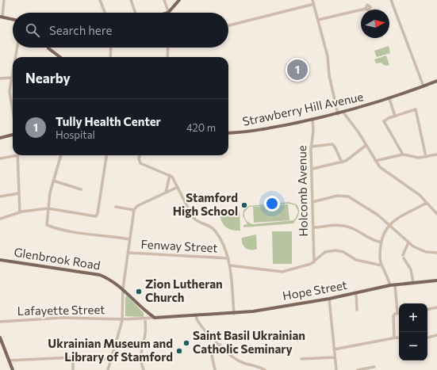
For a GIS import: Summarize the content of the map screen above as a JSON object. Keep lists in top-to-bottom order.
{
  "streets": {
    "main road": ["Strawberry Hill Avenue", "Glenbrook Road", "Hope Street"],
    "street": ["Holcomb Avenue", "Fenway Street", "Lafayette Street"]
  },
  "crossings": [
    ["Strawberry Hill Avenue", "Holcomb Avenue"],
    ["Glenbrook Road", "Lafayette Street"]
  ],
  "places": [
    "Stamford High School",
    "Zion Lutheran Church",
    "Saint Basil Ukrainian Catholic Seminary",
    "Ukrainian Museum and Library of Stamford"
  ],
  "north": "right",
  "page": {
    "search": "Search here",
    "heading": "Nearby",
    "pins": "1",
    "list": [
      {
        "mark": "1",
        "name": "Tully Health Center",
        "note": "Hospital",
        "value": "420 m"
      }
    ],
    "map_buttons": ["+", "−"]
  }
}
